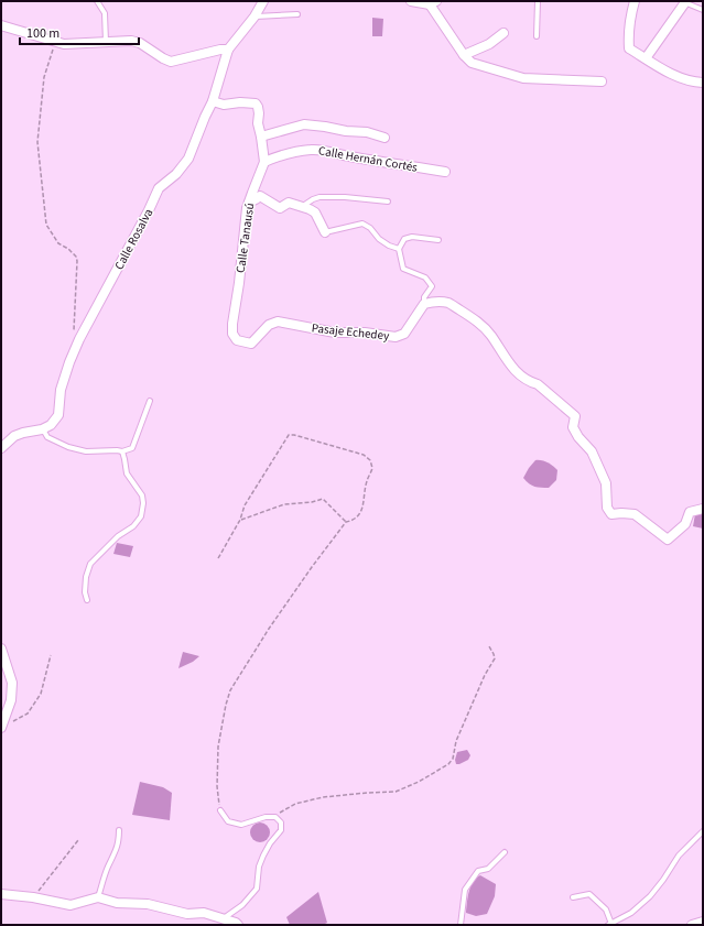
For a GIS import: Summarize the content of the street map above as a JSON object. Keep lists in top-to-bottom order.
{
  "streets": {
    "street": [
      "Calle Hernán Cortés",
      "Calle Tanausú",
      "Calle Rosalva",
      "Pasaje Echedey"
    ]
  },
  "crossings": [
    ["Calle Hernán Cortés", "Calle Tanausú"],
    ["Calle Tanausú", "Calle Rosalva"],
    ["Calle Tanausú", "Pasaje Echedey"]
  ],
  "scale_bar": "100 m"
}
